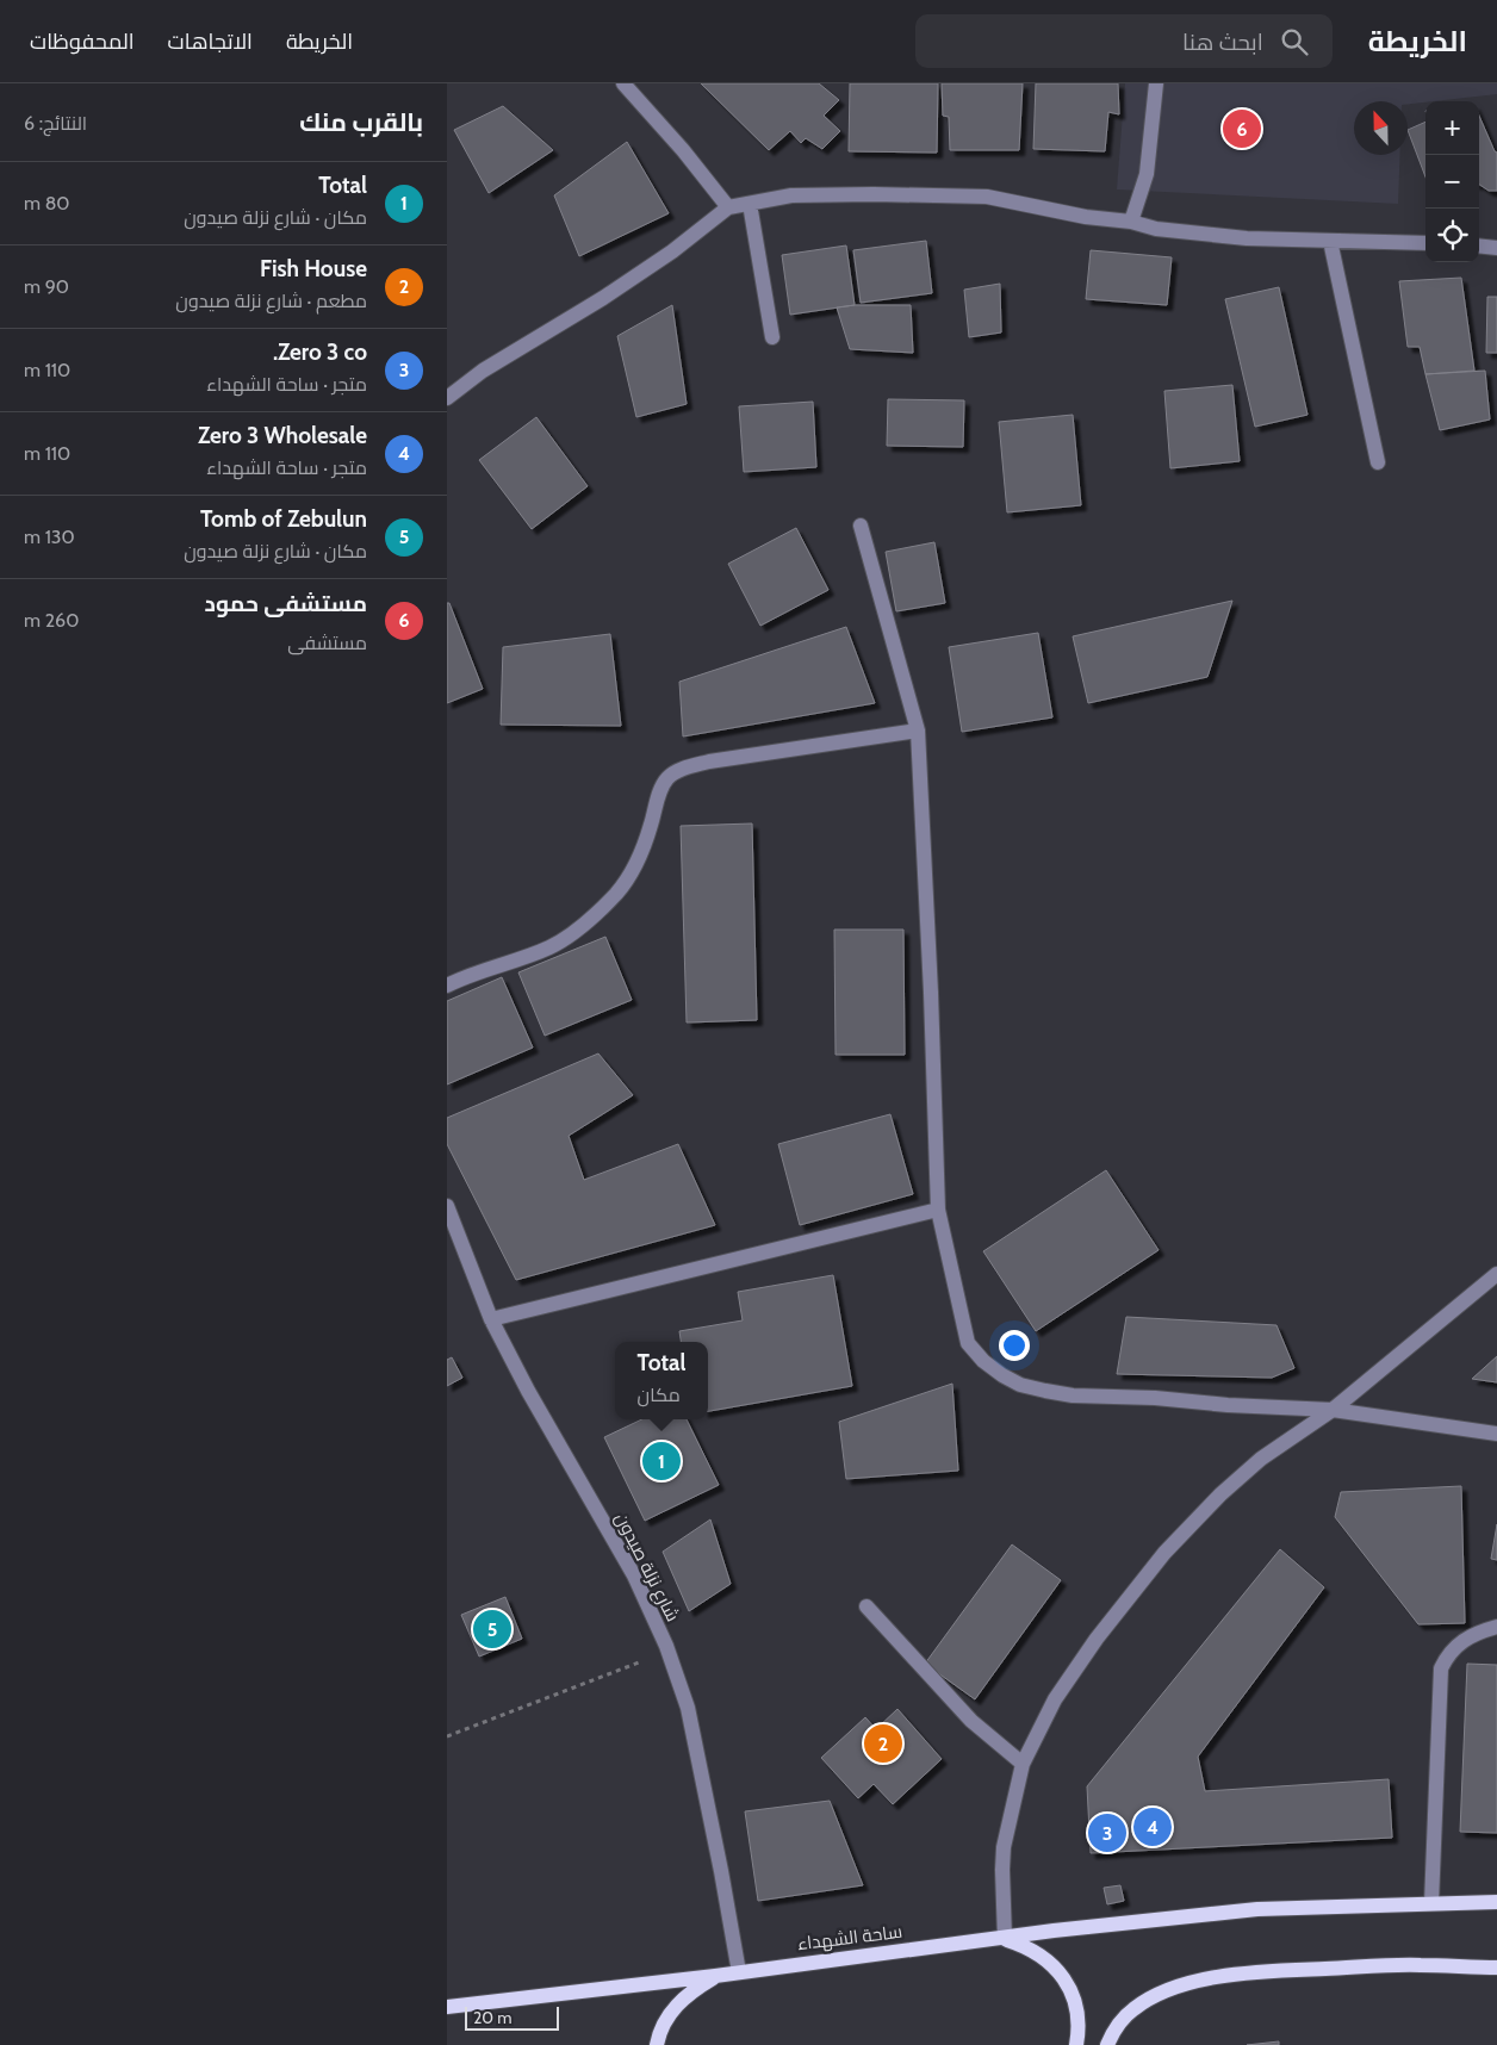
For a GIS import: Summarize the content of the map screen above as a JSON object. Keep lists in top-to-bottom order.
{
  "streets": {
    "main road": ["ساحة الشهداء"],
    "street": ["شارع نزلة صيدون"]
  },
  "crossings": [
    ["شارع نزلة صيدون", "ساحة الشهداء"]
  ],
  "scale_bar": "20 m",
  "north": "top",
  "page": {
    "header": "الخريطة",
    "search": "ابحث هنا",
    "nav": ["الخريطة", "الاتجاهات", "المحفوظات"],
    "heading": ["بالقرب منك", "النتائج: 6"],
    "map_buttons": ["+", "−"],
    "pins": [
      "6",
      "1",
      "5",
      "2",
      "4",
      "3"
    ],
    "list": [
      {
        "mark": "1",
        "name": "Total",
        "note": "مكان · شارع نزلة صيدون",
        "value": "80 m"
      },
      {
        "mark": "2",
        "name": "Fish House",
        "note": "مطعم · شارع نزلة صيدون",
        "value": "90 m"
      },
      {
        "mark": "3",
        "name": "Zero 3 co.",
        "note": "متجر · ساحة الشهداء",
        "value": "110 m"
      },
      {
        "mark": "4",
        "name": "Zero 3 Wholesale",
        "note": "متجر · ساحة الشهداء",
        "value": "110 m"
      },
      {
        "mark": "5",
        "name": "Tomb of Zebulun",
        "note": "مكان · شارع نزلة صيدون",
        "value": "130 m"
      },
      {
        "mark": "6",
        "name": "مستشفى حمود",
        "note": "مستشفى",
        "value": "260 m"
      }
    ],
    "popup": ["Total", "مكان"],
    "scale": "20 m"
  }
}
